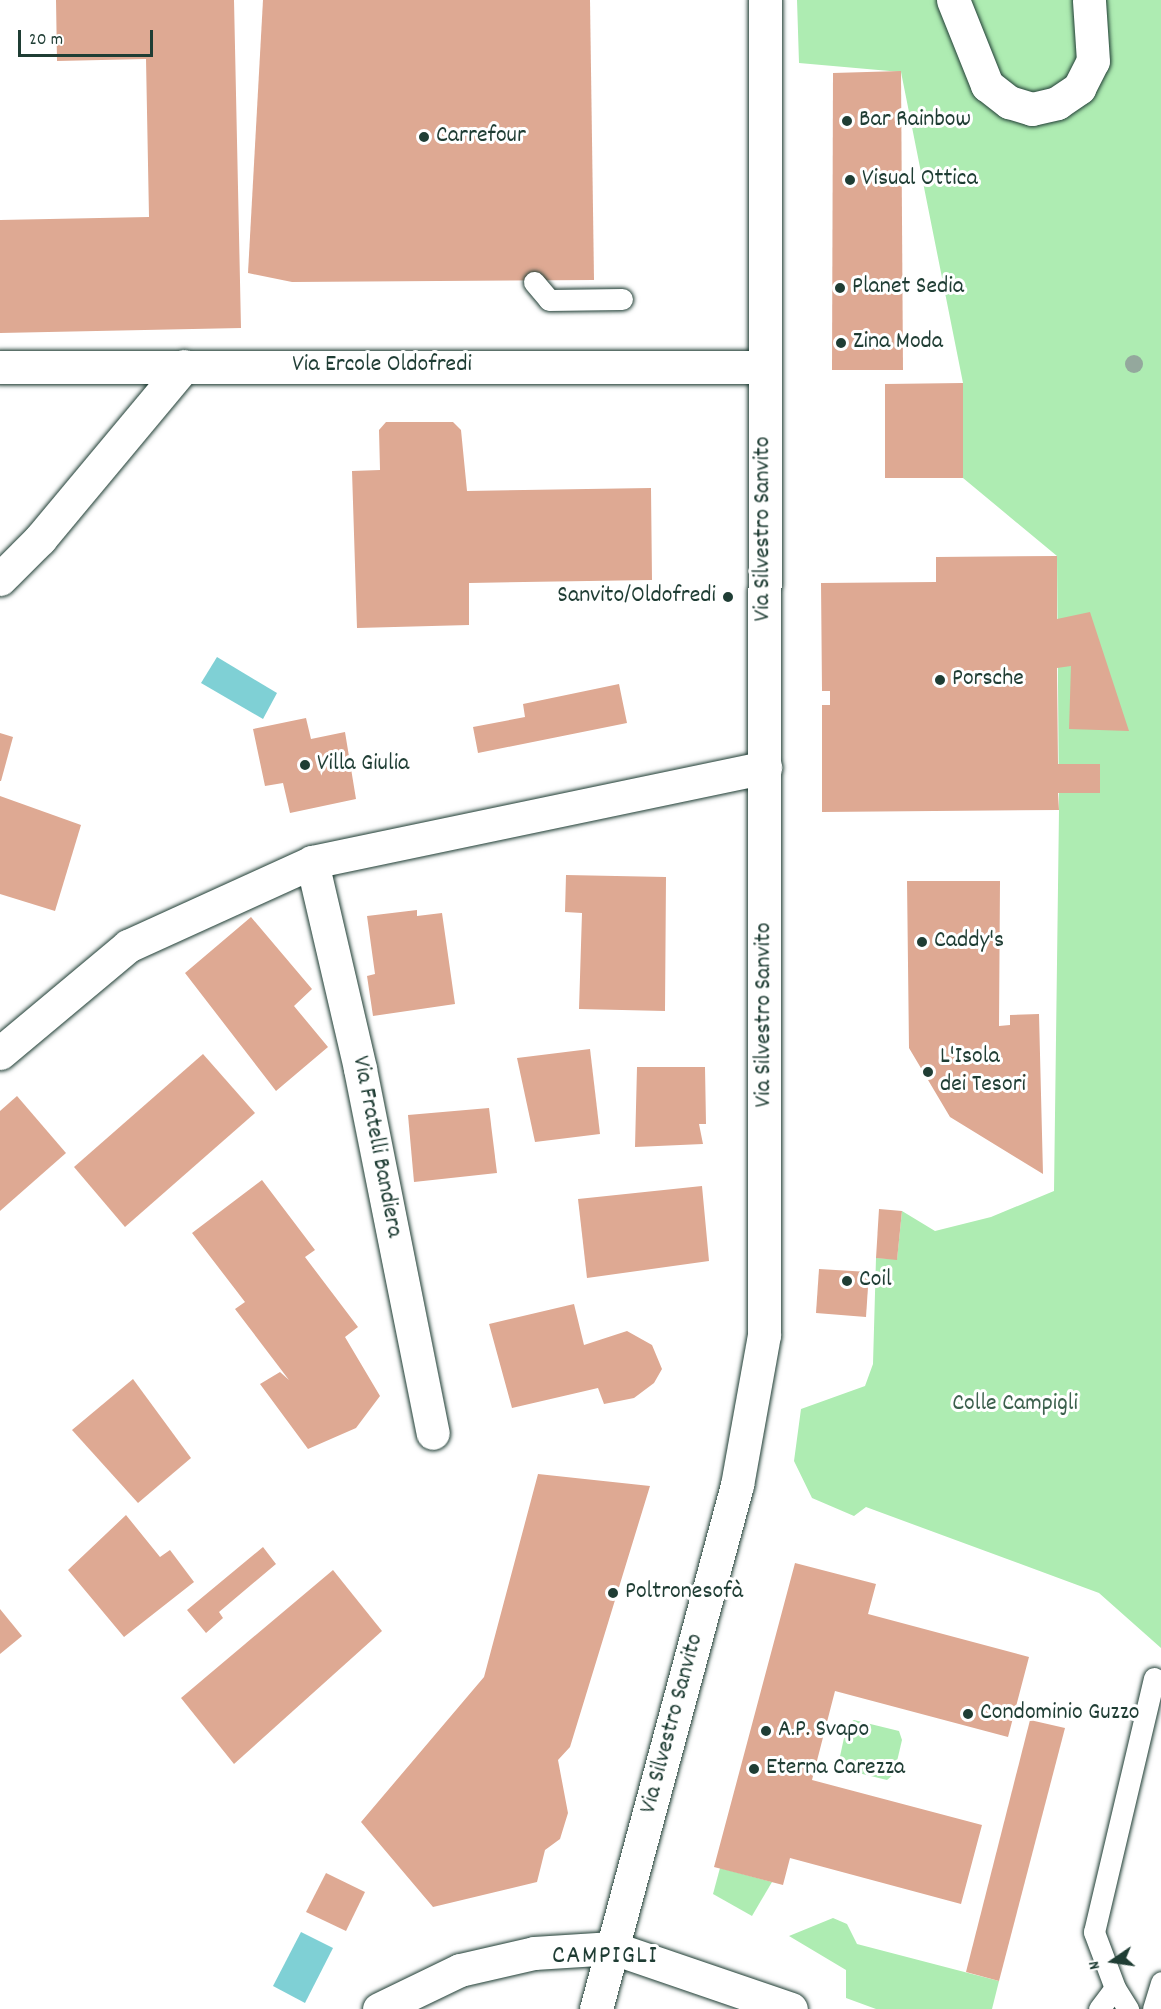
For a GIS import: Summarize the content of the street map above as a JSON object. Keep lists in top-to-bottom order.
{
  "streets": {
    "street": ["Via Ercole Oldofredi", "Via Silvestro Sanvito", "Via Fratelli Bandiera"]
  },
  "crossings": [
    ["Via Ercole Oldofredi", "Via Silvestro Sanvito"]
  ],
  "districts": ["CAMPIGLI"],
  "parks": ["Colle Campigli"],
  "places": [
    "Bar Rainbow",
    "Carrefour",
    "Visual Ottica",
    "Planet Sedia",
    "Zina Moda",
    "Sanvito/Oldofredi",
    "Porsche",
    "Villa Giulia",
    "Caddy's",
    "L'Isola dei Tesori",
    "Coil",
    "Poltronesofà",
    "Condominio Guzzo",
    "A.P. Svapo",
    "Eterna Carezza"
  ],
  "scale_bar": "20 m",
  "north": "left"
}
